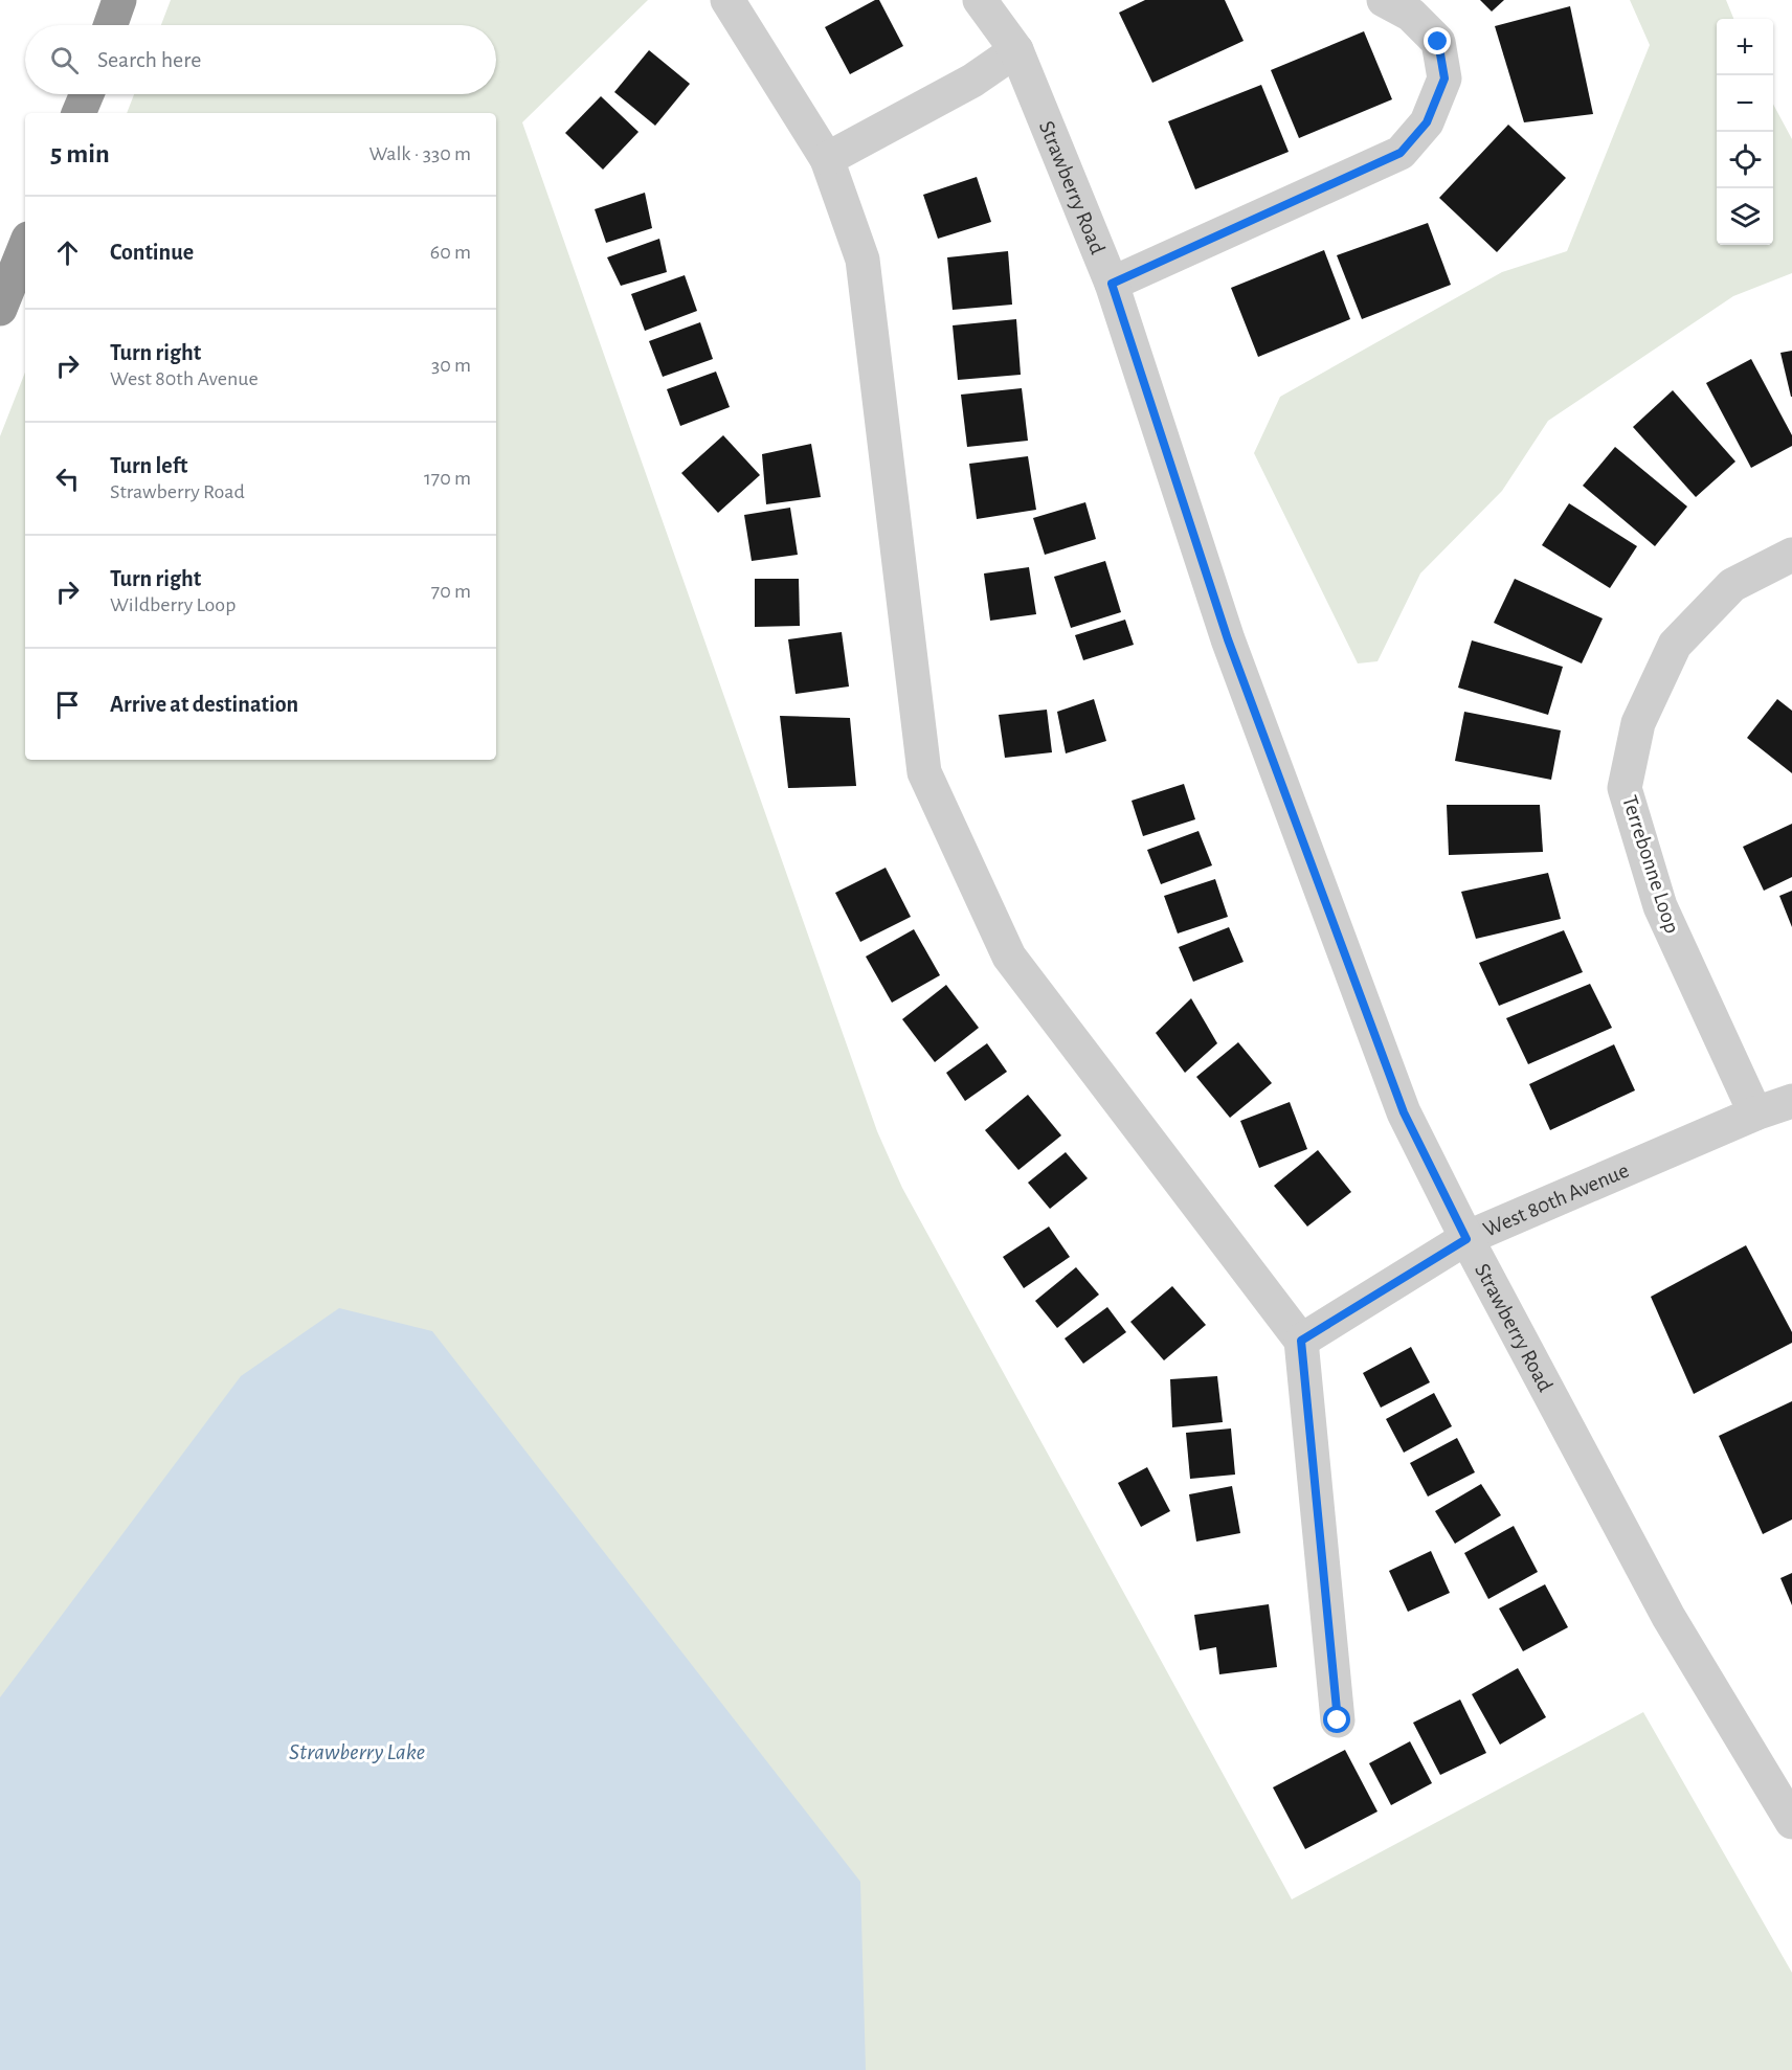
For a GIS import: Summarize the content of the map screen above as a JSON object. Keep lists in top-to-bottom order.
{
  "streets": {
    "street": ["Strawberry Road", "Terrebonne Loop", "West 80th Avenue"]
  },
  "crossings": [
    ["Strawberry Road", "West 80th Avenue"],
    ["Terrebonne Loop", "West 80th Avenue"]
  ],
  "water": ["Strawberry Lake"],
  "page": {
    "map_buttons": ["+", "−"],
    "search": "Search here",
    "heading": ["5 min", "Walk · 330 m"],
    "list": [
      ["Continue", "60 m"],
      ["Turn right", "West 80th Avenue", "30 m"],
      ["Turn left", "Strawberry Road", "170 m"],
      ["Turn right", "Wildberry Loop", "70 m"],
      "Arrive at destination"
    ]
  }
}
